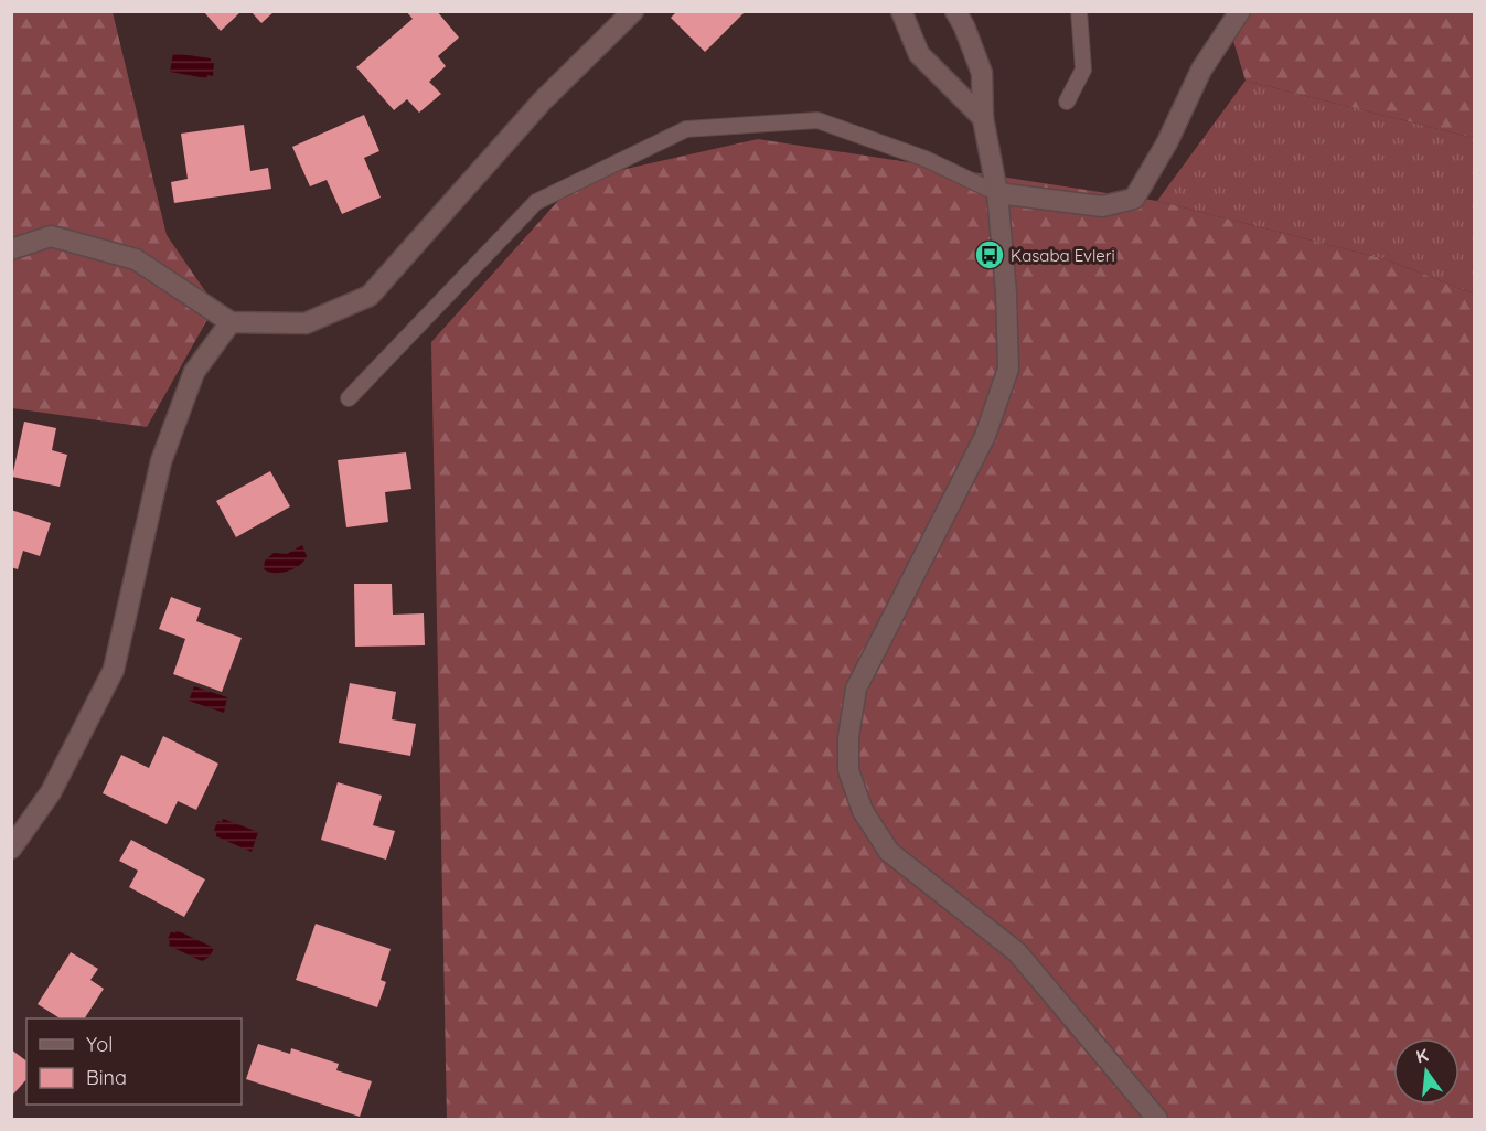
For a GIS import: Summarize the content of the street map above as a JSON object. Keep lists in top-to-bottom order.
{
  "places": {
    "bus stop": ["Kasaba Evleri"]
  },
  "legend": ["Yol", "Bina"],
  "north": "top"
}
